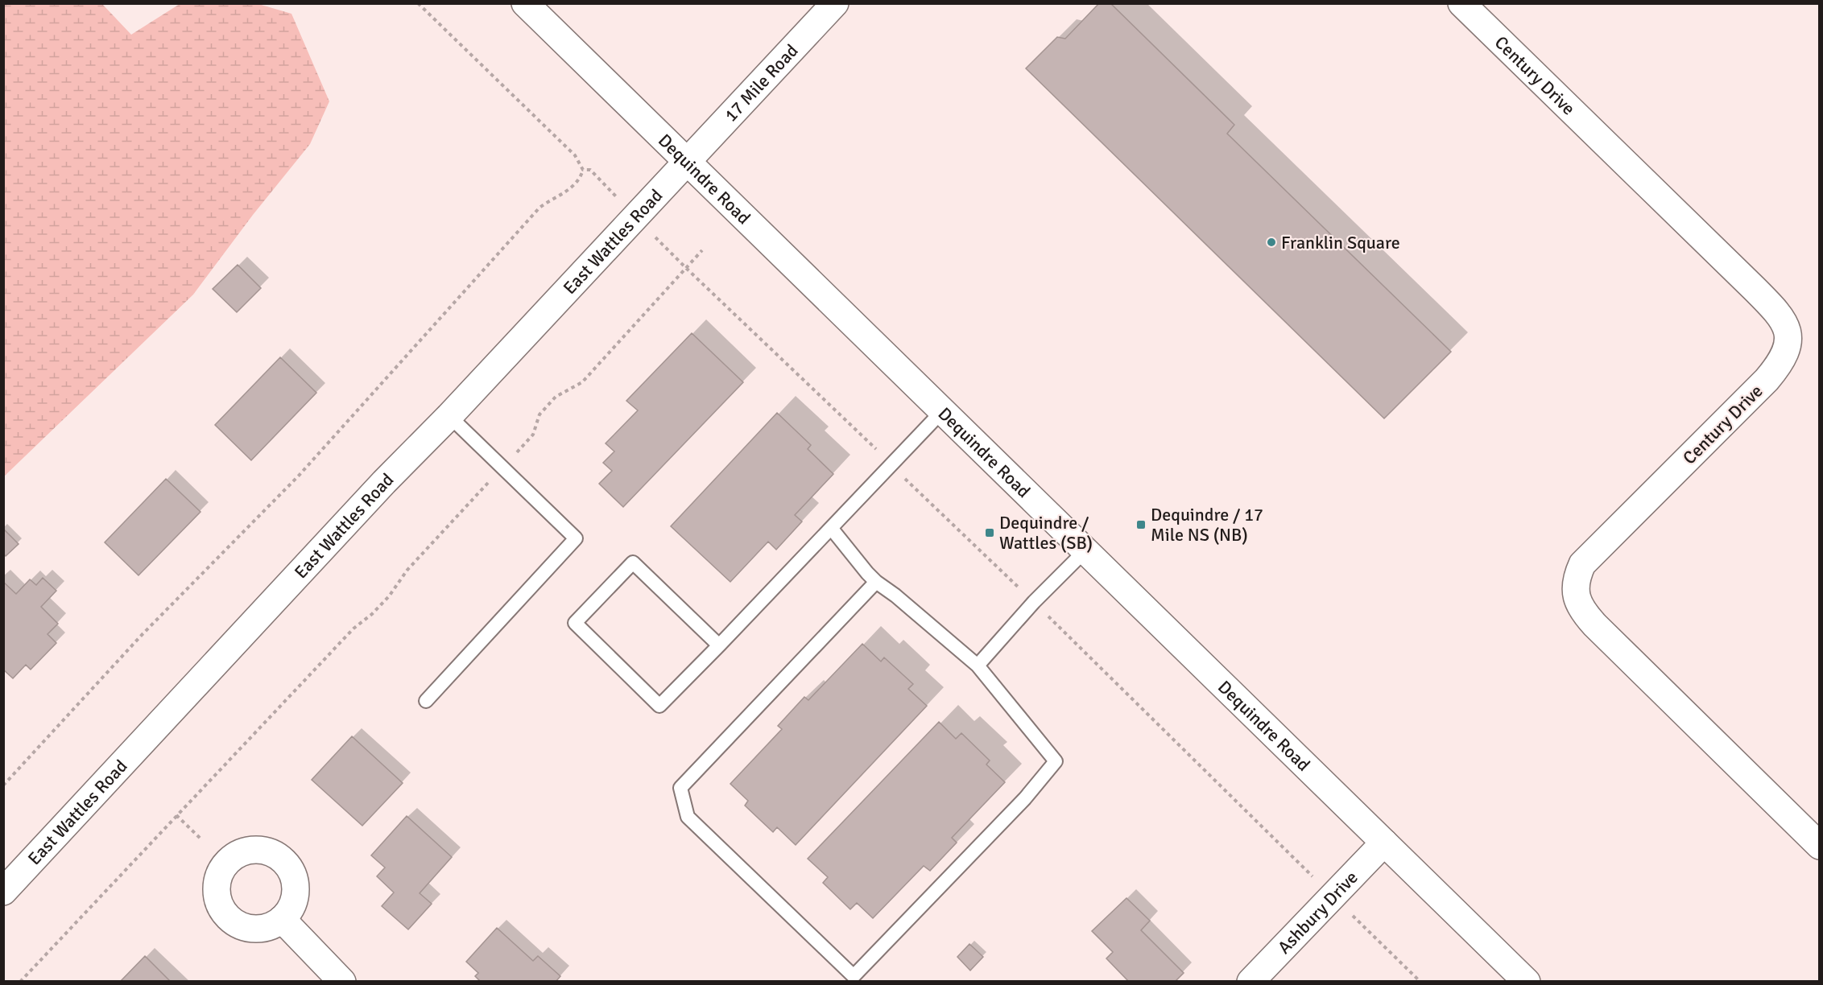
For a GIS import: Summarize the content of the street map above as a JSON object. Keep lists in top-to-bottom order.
{
  "streets": {
    "main road": [
      "Century Drive",
      "17 Mile Road",
      "Dequindre Road",
      "East Wattles Road",
      "Ashbury Drive"
    ]
  },
  "crossings": [
    ["17 Mile Road", "Dequindre Road"],
    ["17 Mile Road", "East Wattles Road"],
    ["Dequindre Road", "East Wattles Road"],
    ["Dequindre Road", "Ashbury Drive"]
  ],
  "places": {
    "other": ["Franklin Square"],
    "transit": ["Dequindre / 17 Mile NS (NB)", "Dequindre / Wattles (SB)"]
  }
}
